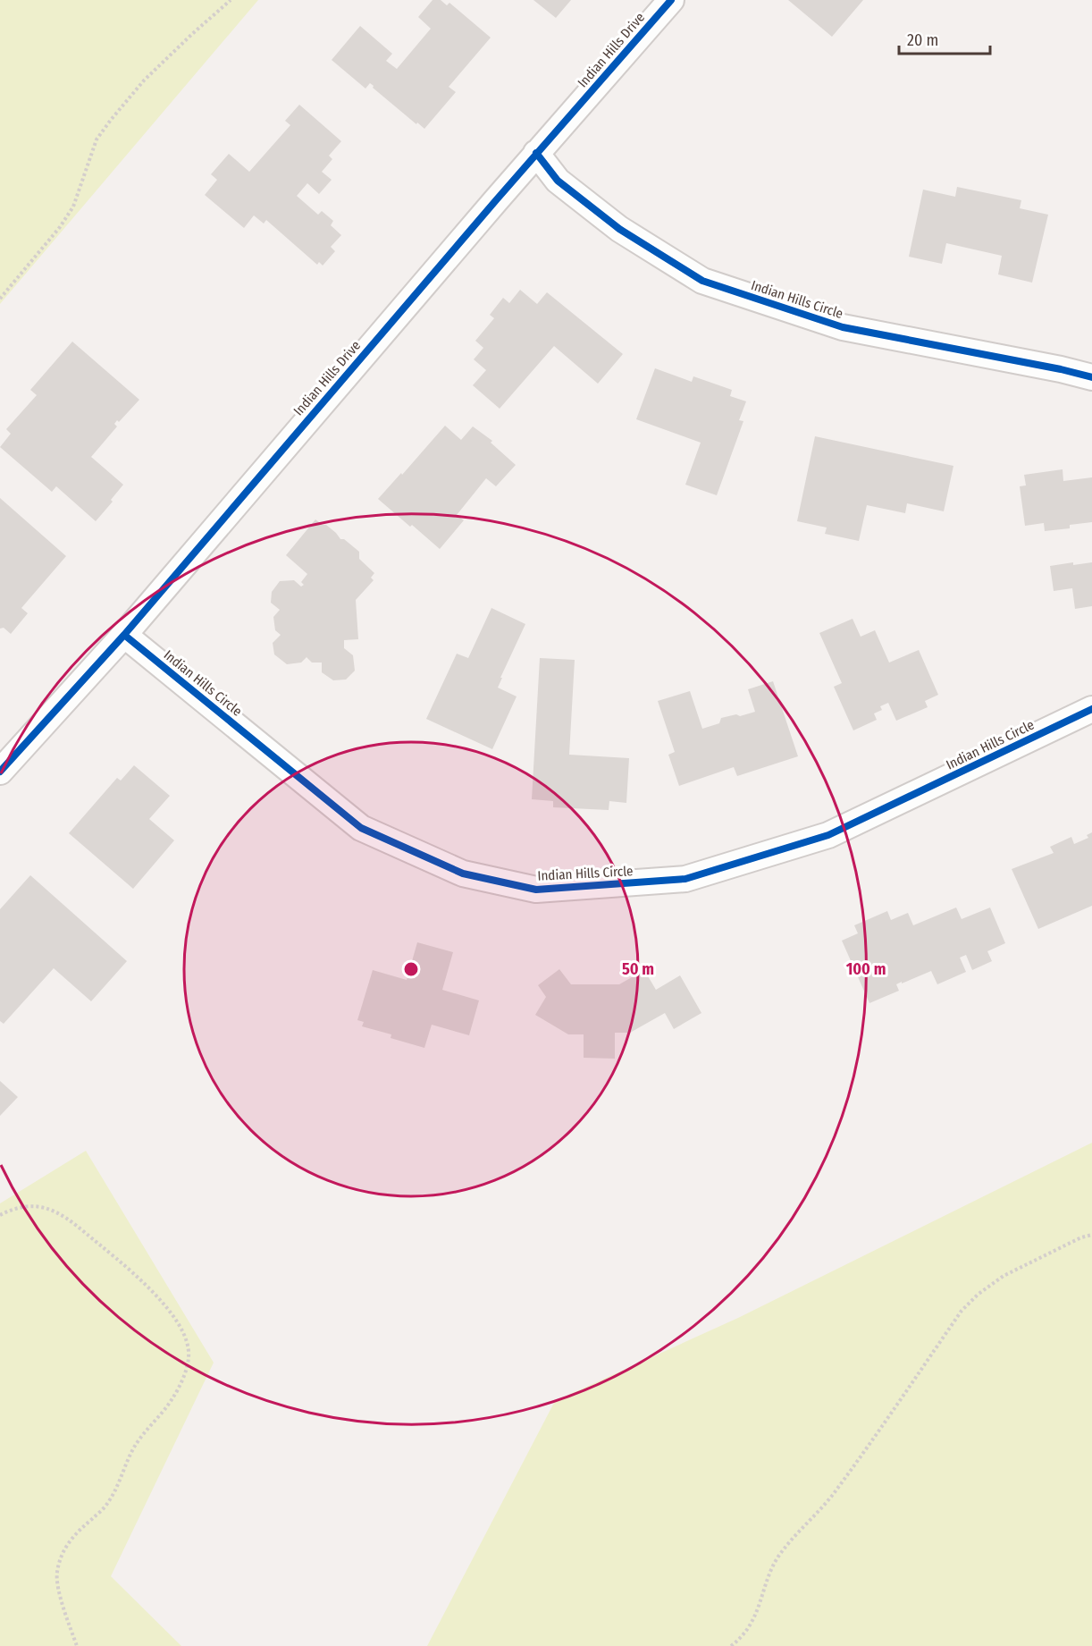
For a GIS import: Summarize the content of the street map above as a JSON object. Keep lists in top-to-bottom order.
{
  "streets": {
    "street": ["Indian Hills Drive", "Indian Hills Circle"]
  },
  "crossings": [
    ["Indian Hills Drive", "Indian Hills Circle"]
  ],
  "scale_bar": "20 m",
  "rings": ["50 m", "100 m"]
}
